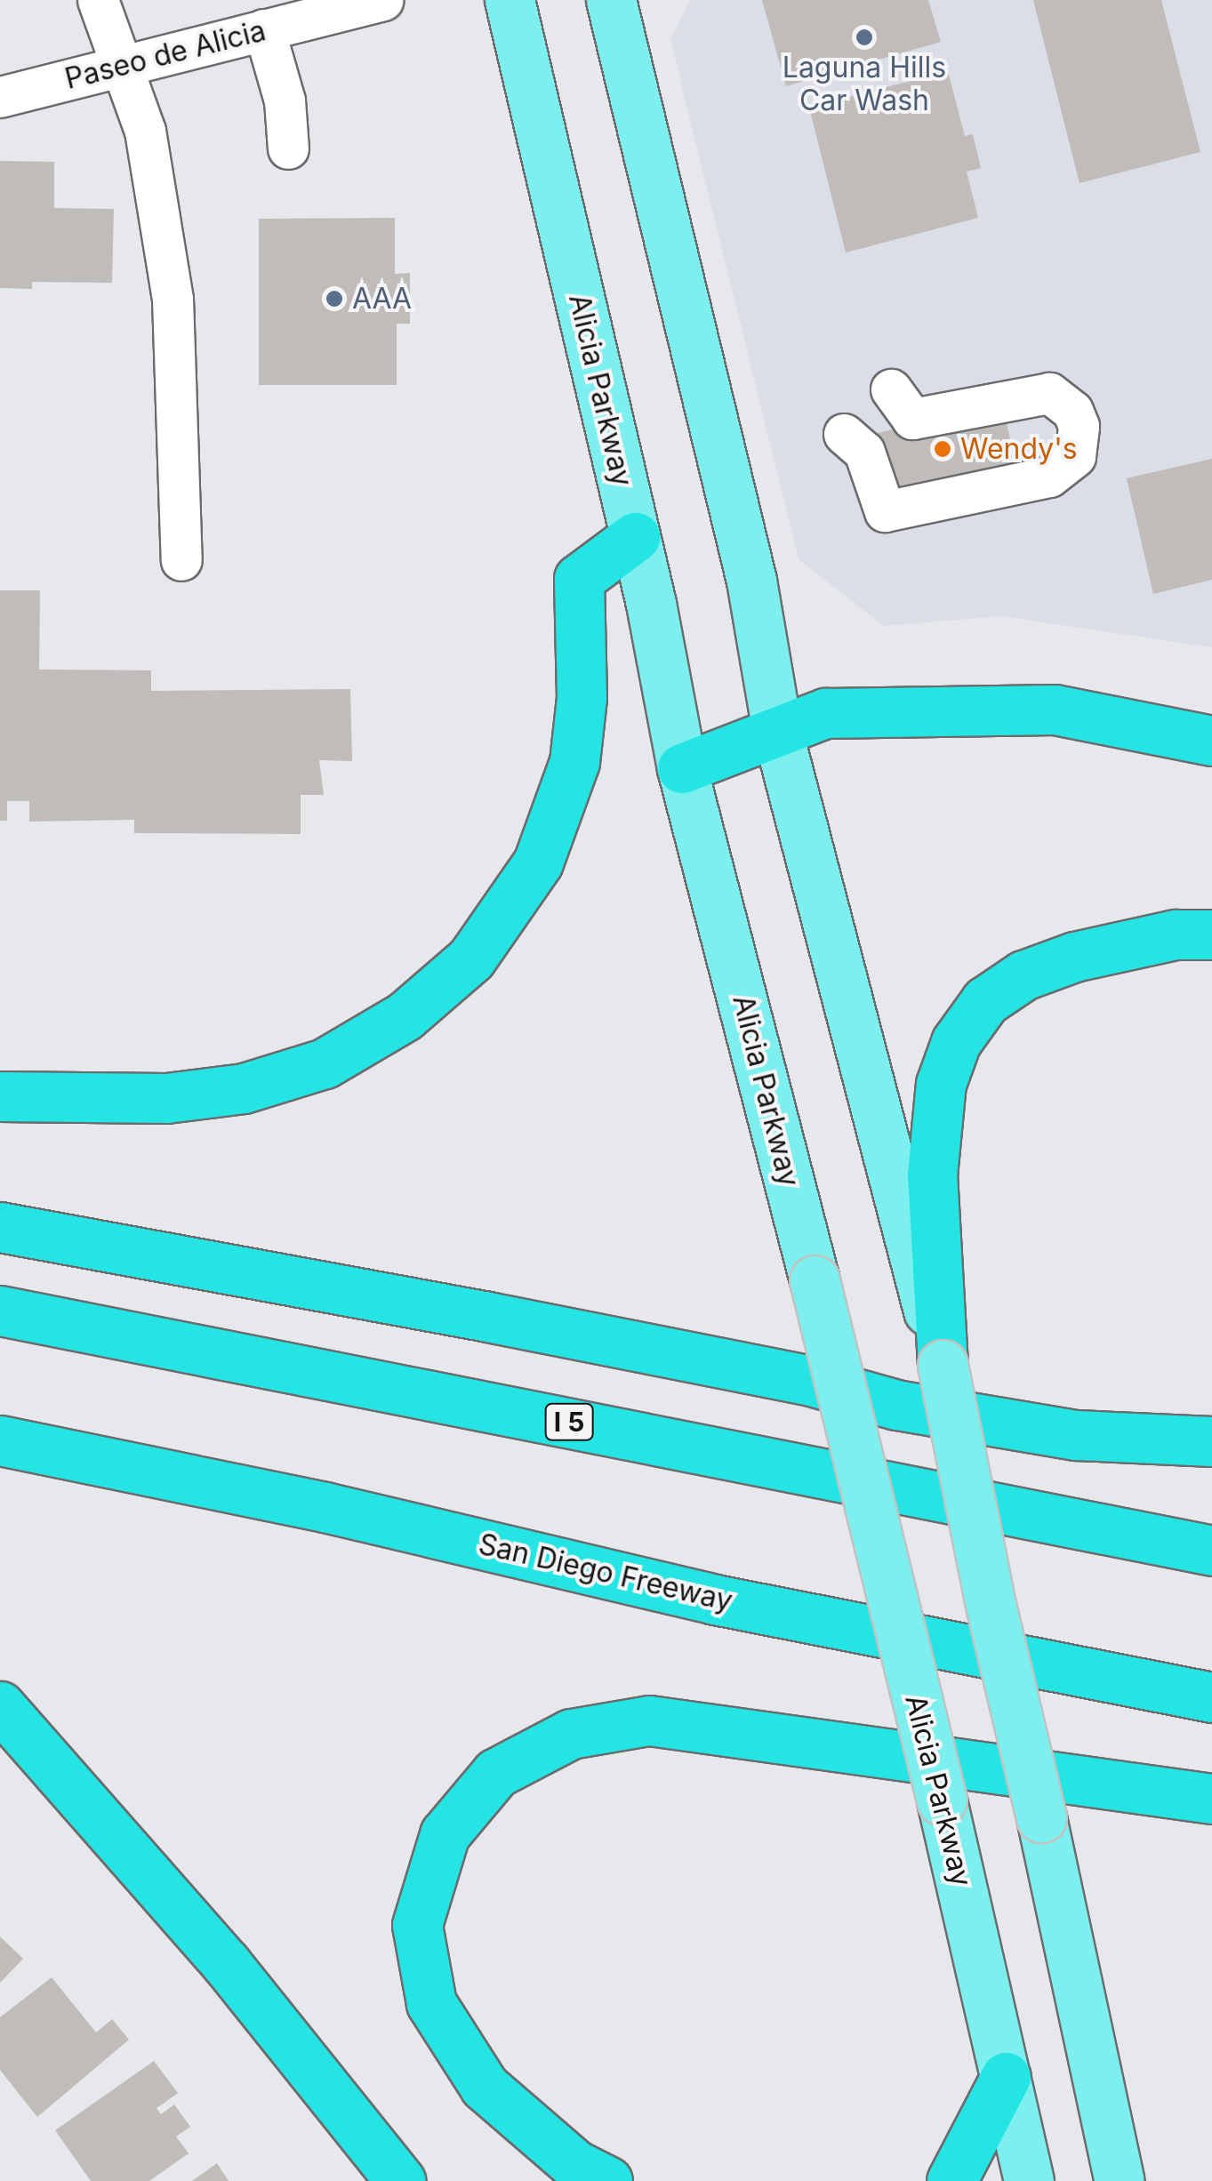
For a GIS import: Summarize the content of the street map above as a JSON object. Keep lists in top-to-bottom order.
{
  "streets": {
    "highway": ["I 5", "San Diego Freeway"],
    "main road": ["Alicia Parkway"],
    "street": ["Paseo de Alicia"]
  },
  "places": ["Laguna Hills Car Wash", "AAA", "Wendy's"]
}
